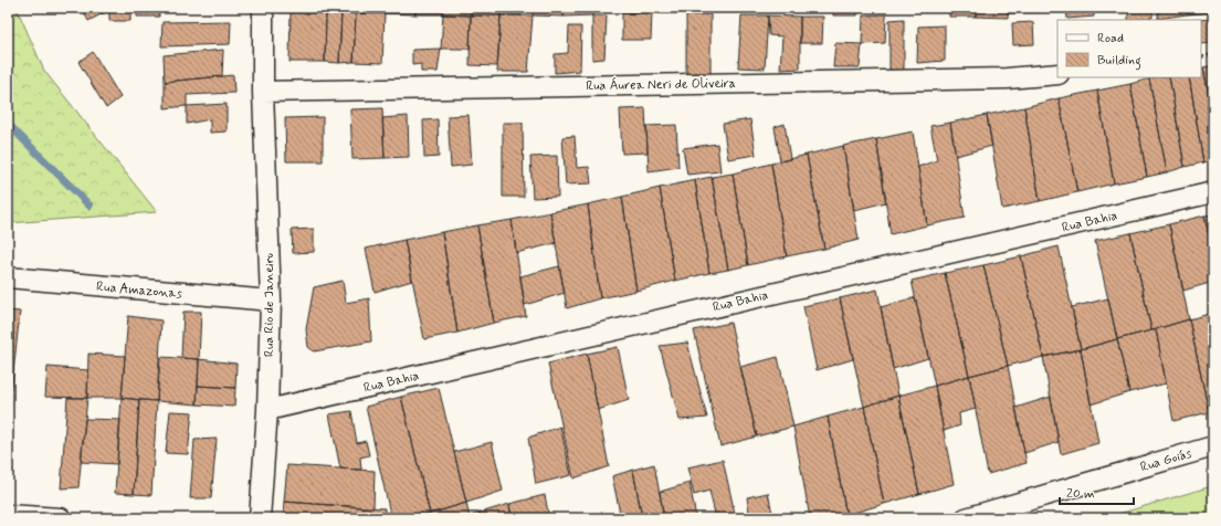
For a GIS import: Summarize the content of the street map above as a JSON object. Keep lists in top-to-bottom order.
{
  "streets": {
    "street": [
      "Rua Áurea Neri de Oliveira",
      "Rua Bahia",
      "Rua Amazonas",
      "Rua Rio de Janeiro",
      "Rua Goiás"
    ]
  },
  "crossings": [
    ["Rua Áurea Neri de Oliveira", "Rua Rio de Janeiro"],
    ["Rua Bahia", "Rua Rio de Janeiro"],
    ["Rua Amazonas", "Rua Rio de Janeiro"]
  ],
  "legend": ["Road", "Building"],
  "scale_bar": "20 m"
}
